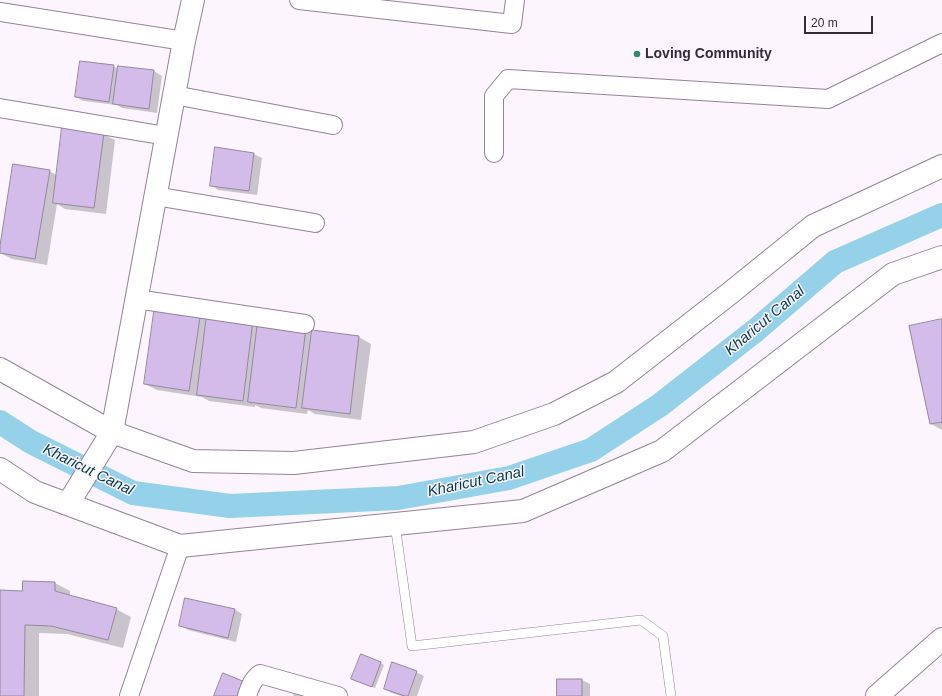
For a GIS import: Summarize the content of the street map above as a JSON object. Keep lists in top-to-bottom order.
{
  "water": ["Kharicut Canal"],
  "places": ["Loving Community"],
  "scale_bar": "20 m"
}
